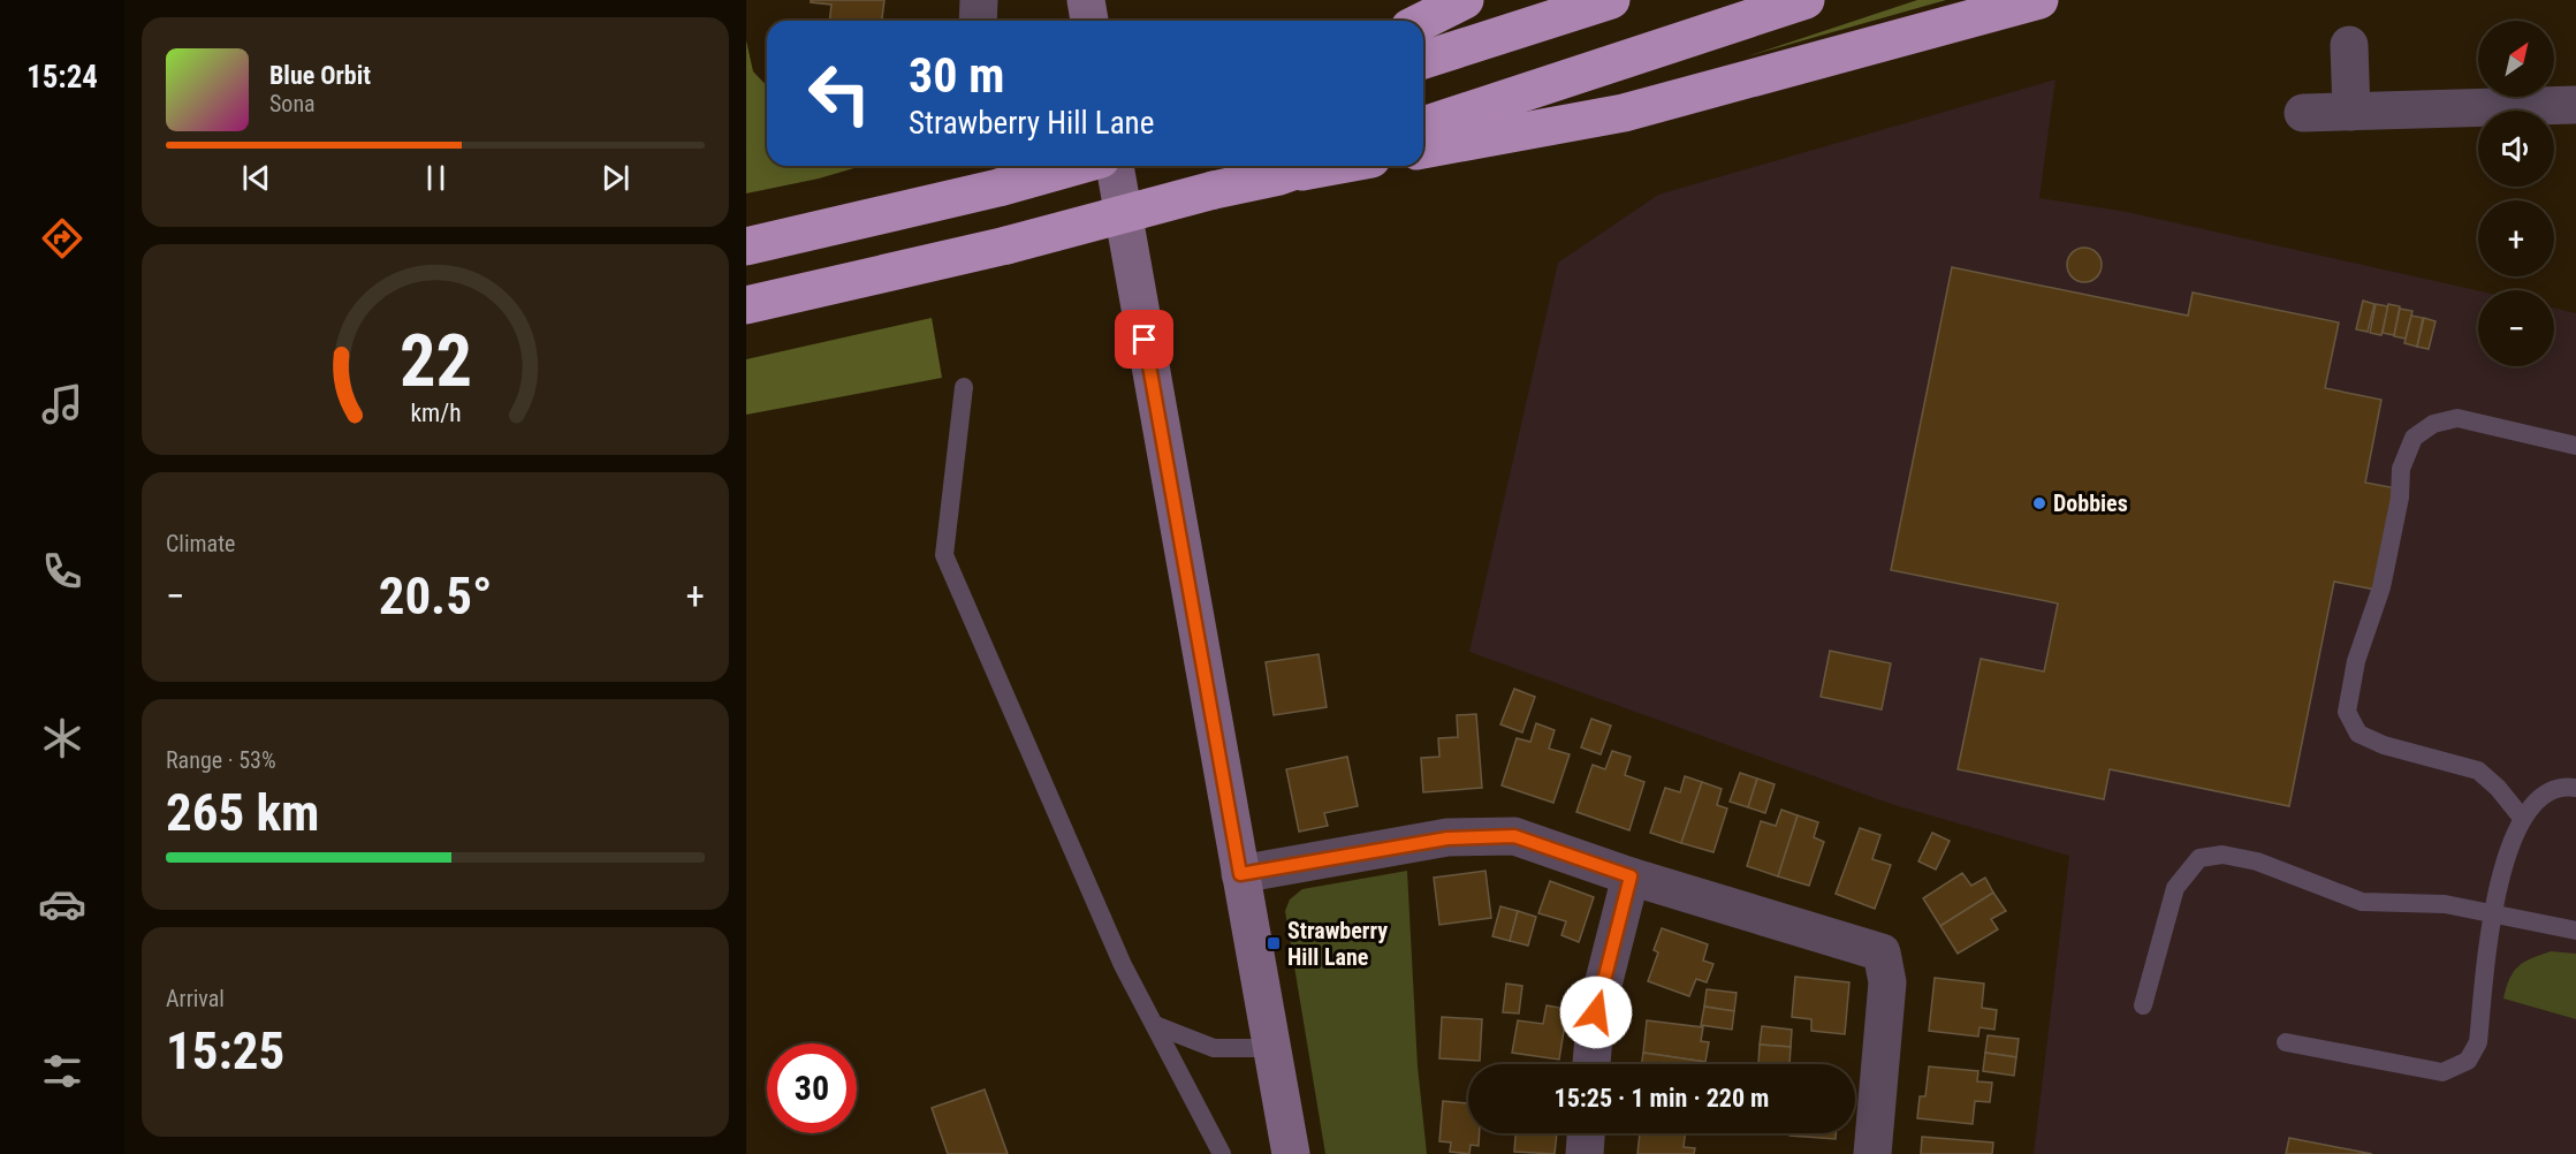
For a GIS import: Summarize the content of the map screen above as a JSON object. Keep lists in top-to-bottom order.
{
  "places": {
    "other": ["Dobbies"],
    "transit": ["Strawberry Hill Lane"]
  },
  "north": "top right",
  "page": {
    "tabs": "15:24",
    "map_buttons": ["+", "−"],
    "turn": ["30 m", "Strawberry Hill Lane"],
    "song": ["Blue Orbit", "Sona"],
    "tile": [
      "Climate",
      ["Range · 53%", "265 km"],
      ["Arrival", "15:25"]
    ],
    "heat": ["−", "20.5°", "+"],
    "limit": "30",
    "trip": "15:25 · 1 min · 220 m",
    "gauge": ["22", "km/h"]
  }
}
